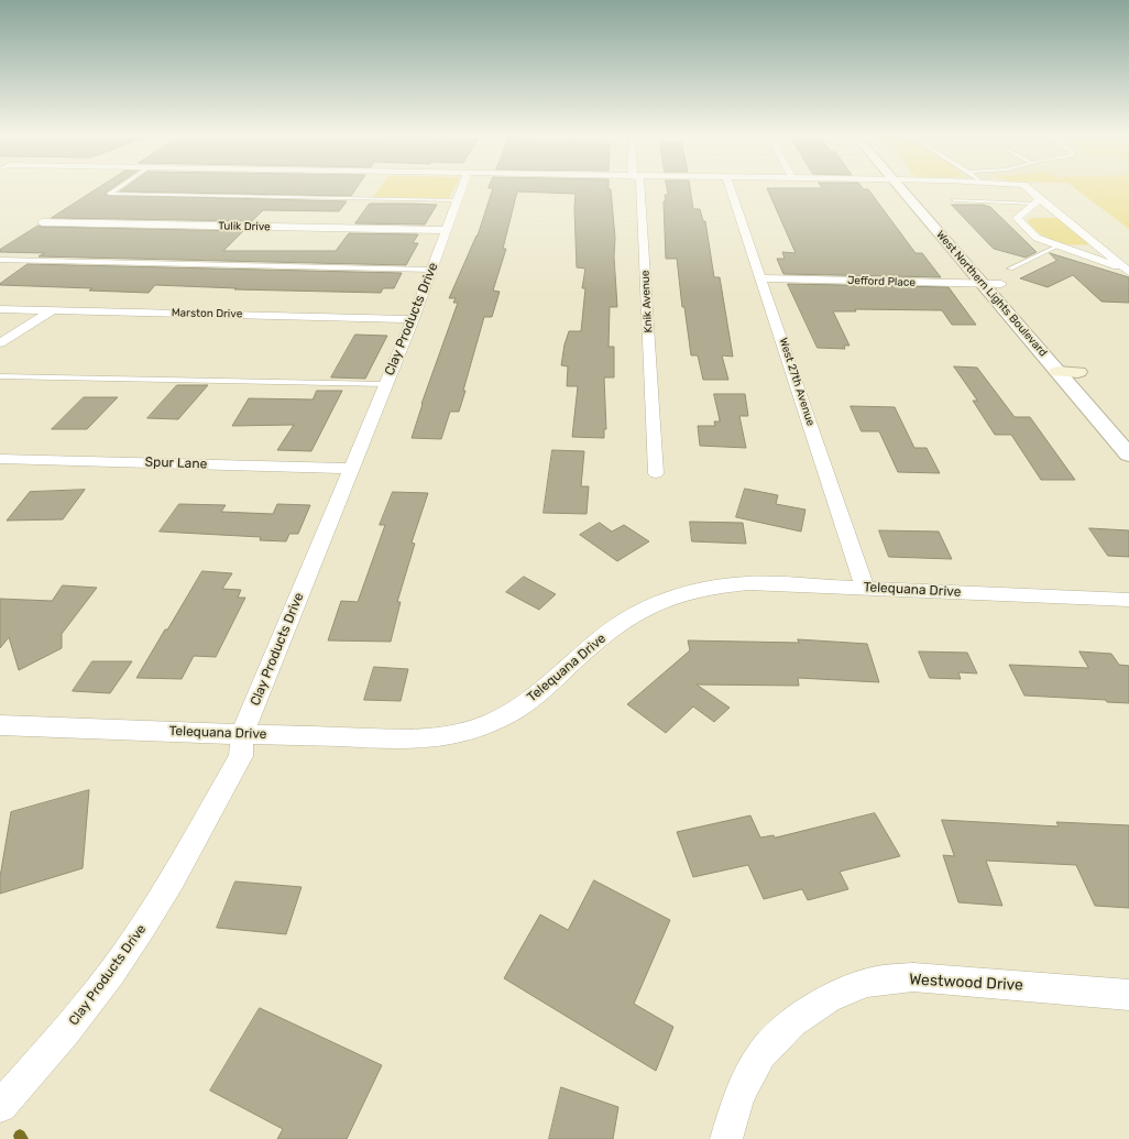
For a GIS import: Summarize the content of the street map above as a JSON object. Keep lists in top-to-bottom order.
{
  "streets": {
    "street": [
      "Tulik Drive",
      "Jefford Place",
      "West Northern Lights Boulevard",
      "Knik Avenue",
      "Marston Drive",
      "Clay Products Drive",
      "West 27th Avenue",
      "Spur Lane",
      "Telequana Drive",
      "Westwood Drive"
    ]
  },
  "crossings": [
    ["Tulik Drive", "Clay Products Drive"],
    ["Jefford Place", "West Northern Lights Boulevard"],
    ["Jefford Place", "West 27th Avenue"],
    ["Marston Drive", "Clay Products Drive"],
    ["Clay Products Drive", "Spur Lane"],
    ["Clay Products Drive", "Telequana Drive"],
    ["West 27th Avenue", "Telequana Drive"]
  ]
}
